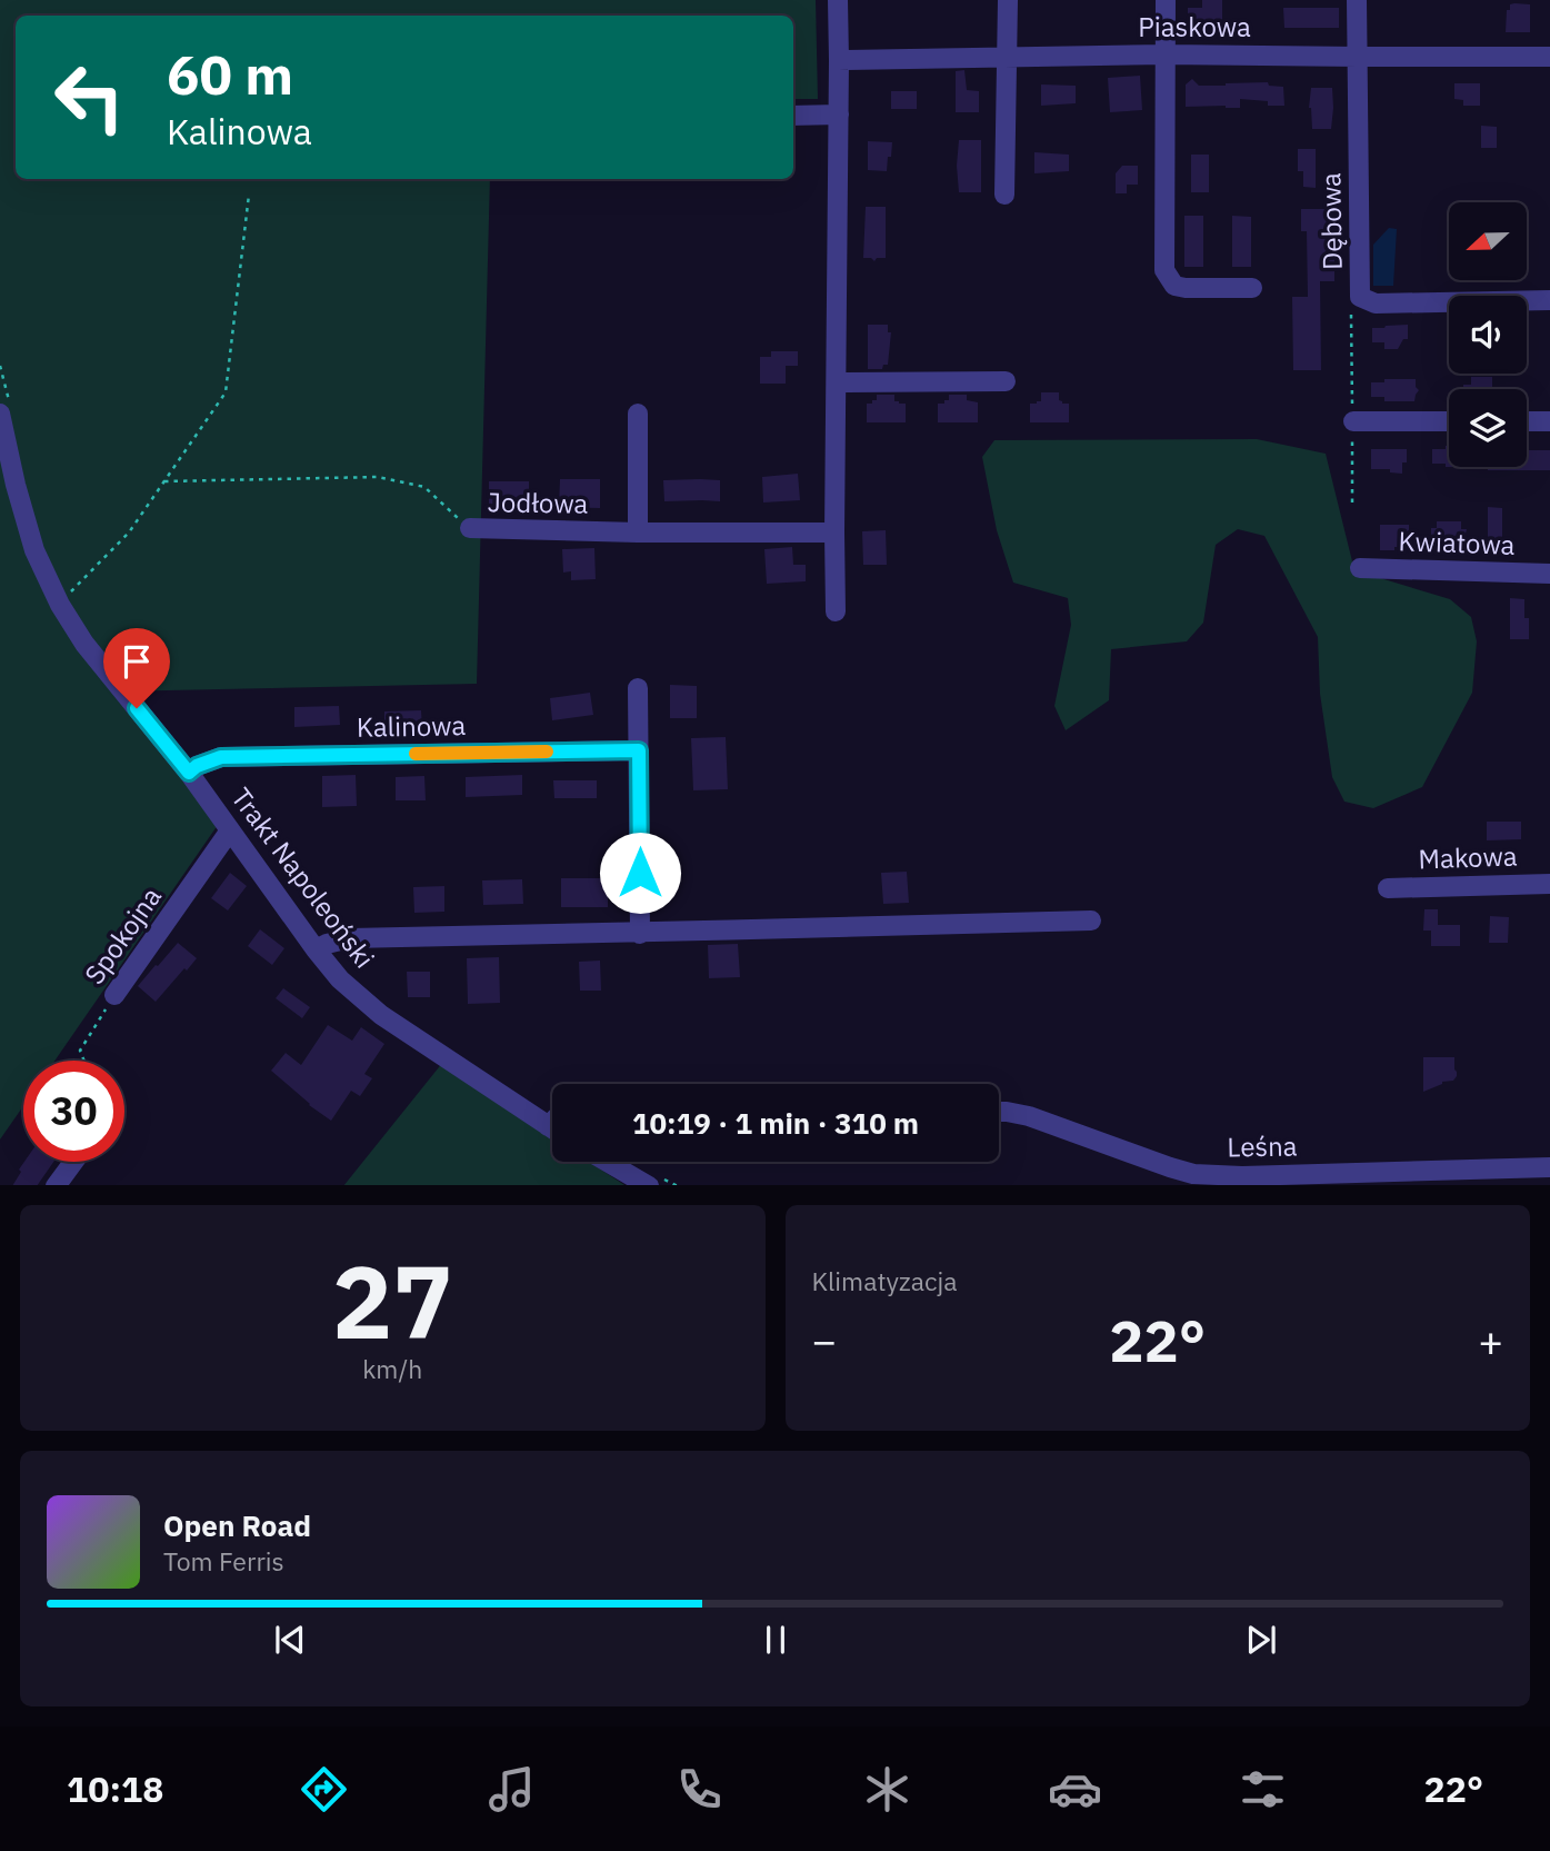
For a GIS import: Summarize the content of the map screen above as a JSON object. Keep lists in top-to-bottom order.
{
  "streets": {
    "street": [
      "Piaskowa",
      "Dębowa",
      "Jodłowa",
      "Kwiatowa",
      "Kalinowa",
      "Makowa",
      "Trakt Napoleoński",
      "Spokojna",
      "Leśna"
    ]
  },
  "crossings": [
    ["Piaskowa", "Dębowa"],
    ["Kalinowa", "Trakt Napoleoński"],
    ["Trakt Napoleoński", "Spokojna"]
  ],
  "north": "left",
  "page": {
    "turn": ["60 m", "Kalinowa"],
    "limit": "30",
    "trip": "10:19 · 1 min · 310 m",
    "tile": [
      ["27", "km/h"],
      "Klimatyzacja"
    ],
    "heat": ["−", "22°", "+"],
    "song": ["Open Road", "Tom Ferris"],
    "tabs": ["10:18", "22°"]
  }
}
